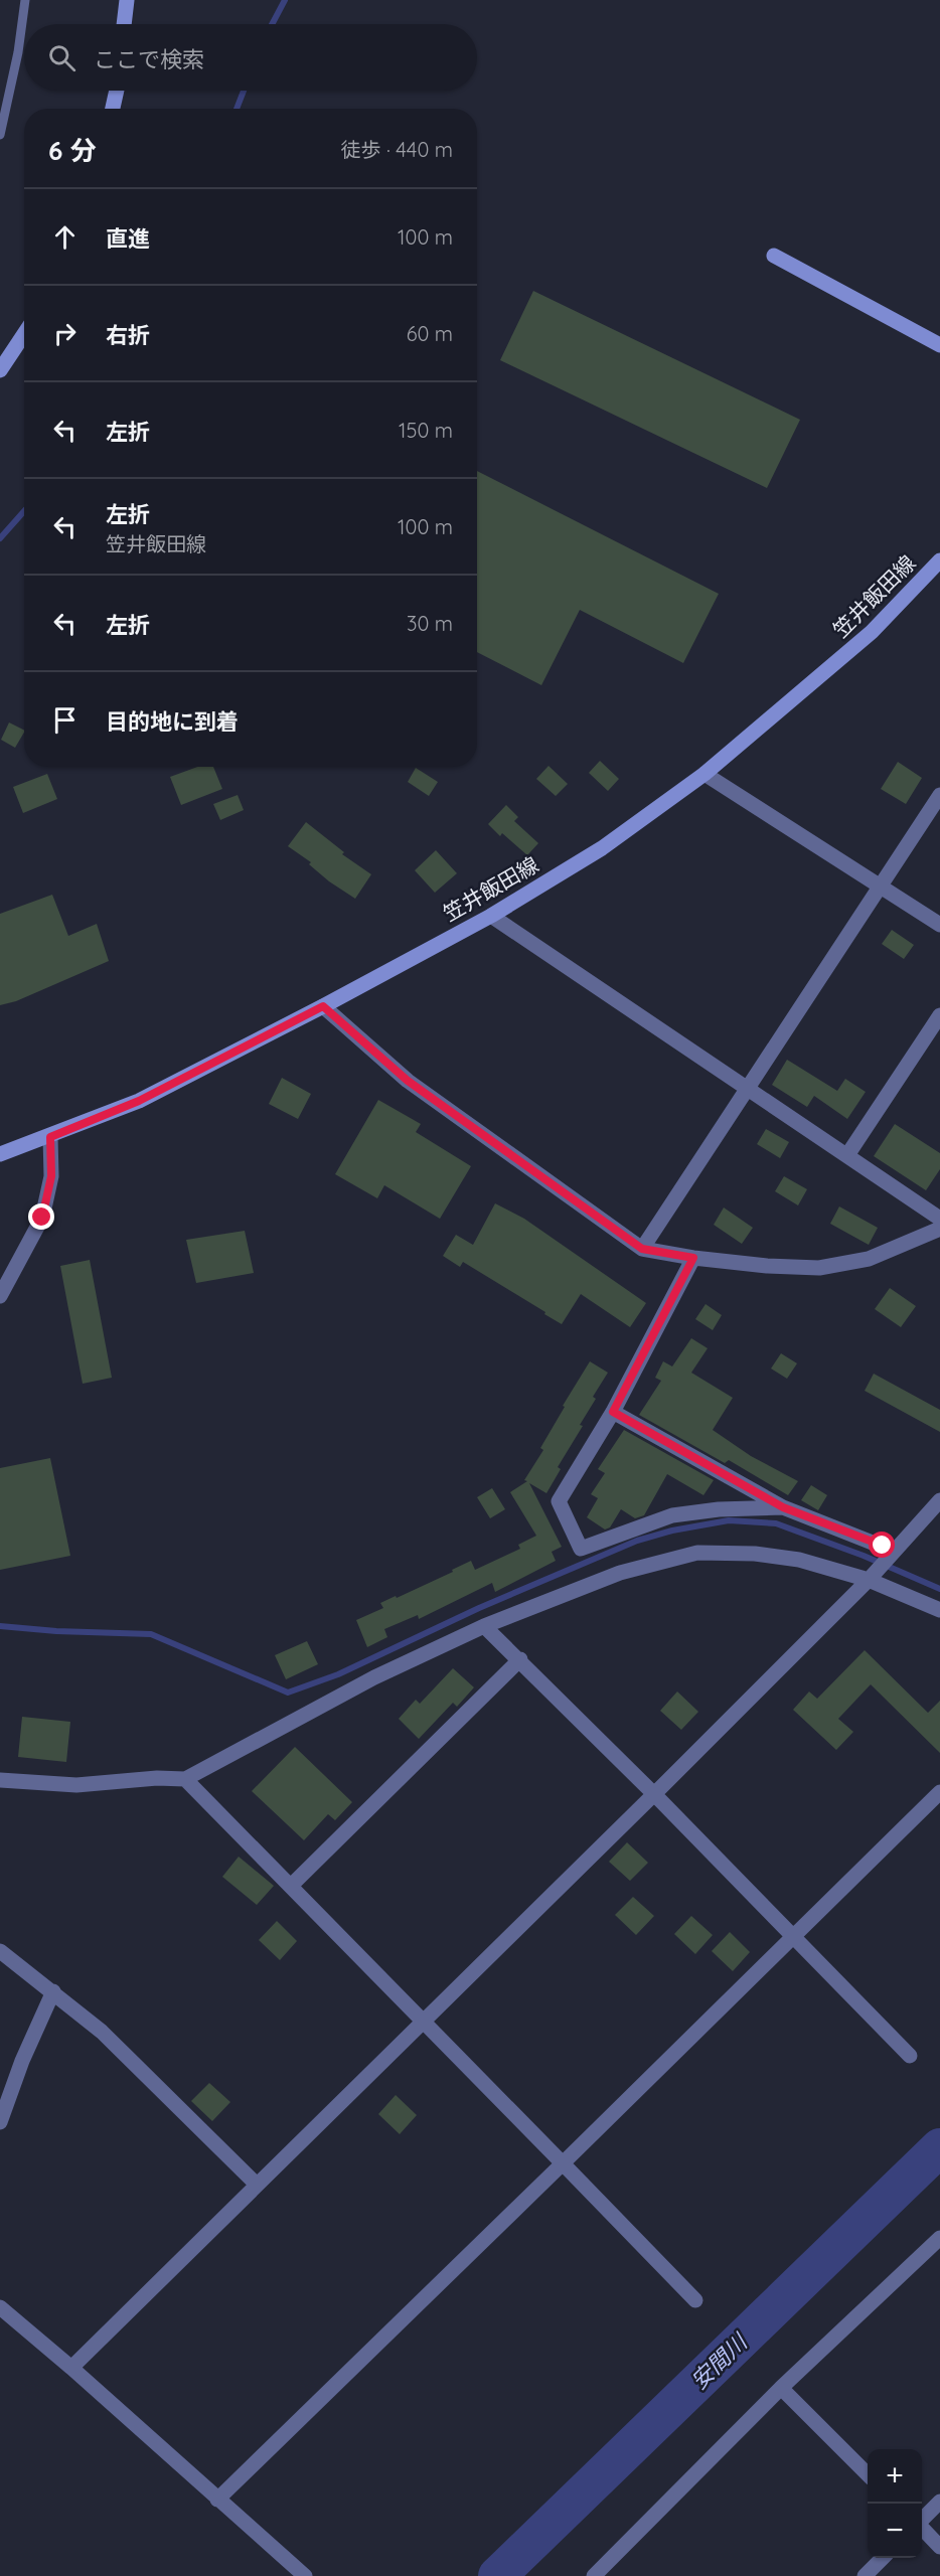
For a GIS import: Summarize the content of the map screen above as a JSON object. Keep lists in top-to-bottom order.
{
  "streets": {
    "main road": ["笠井飯田線"]
  },
  "water": ["安間川"],
  "page": {
    "search": "ここで検索",
    "heading": ["6 分", "徒歩 · 440 m"],
    "list": [
      ["直進", "100 m"],
      ["右折", "60 m"],
      ["左折", "150 m"],
      ["左折", "笠井飯田線", "100 m"],
      ["左折", "30 m"],
      "目的地に到着"
    ],
    "map_buttons": ["+", "−"]
  }
}
